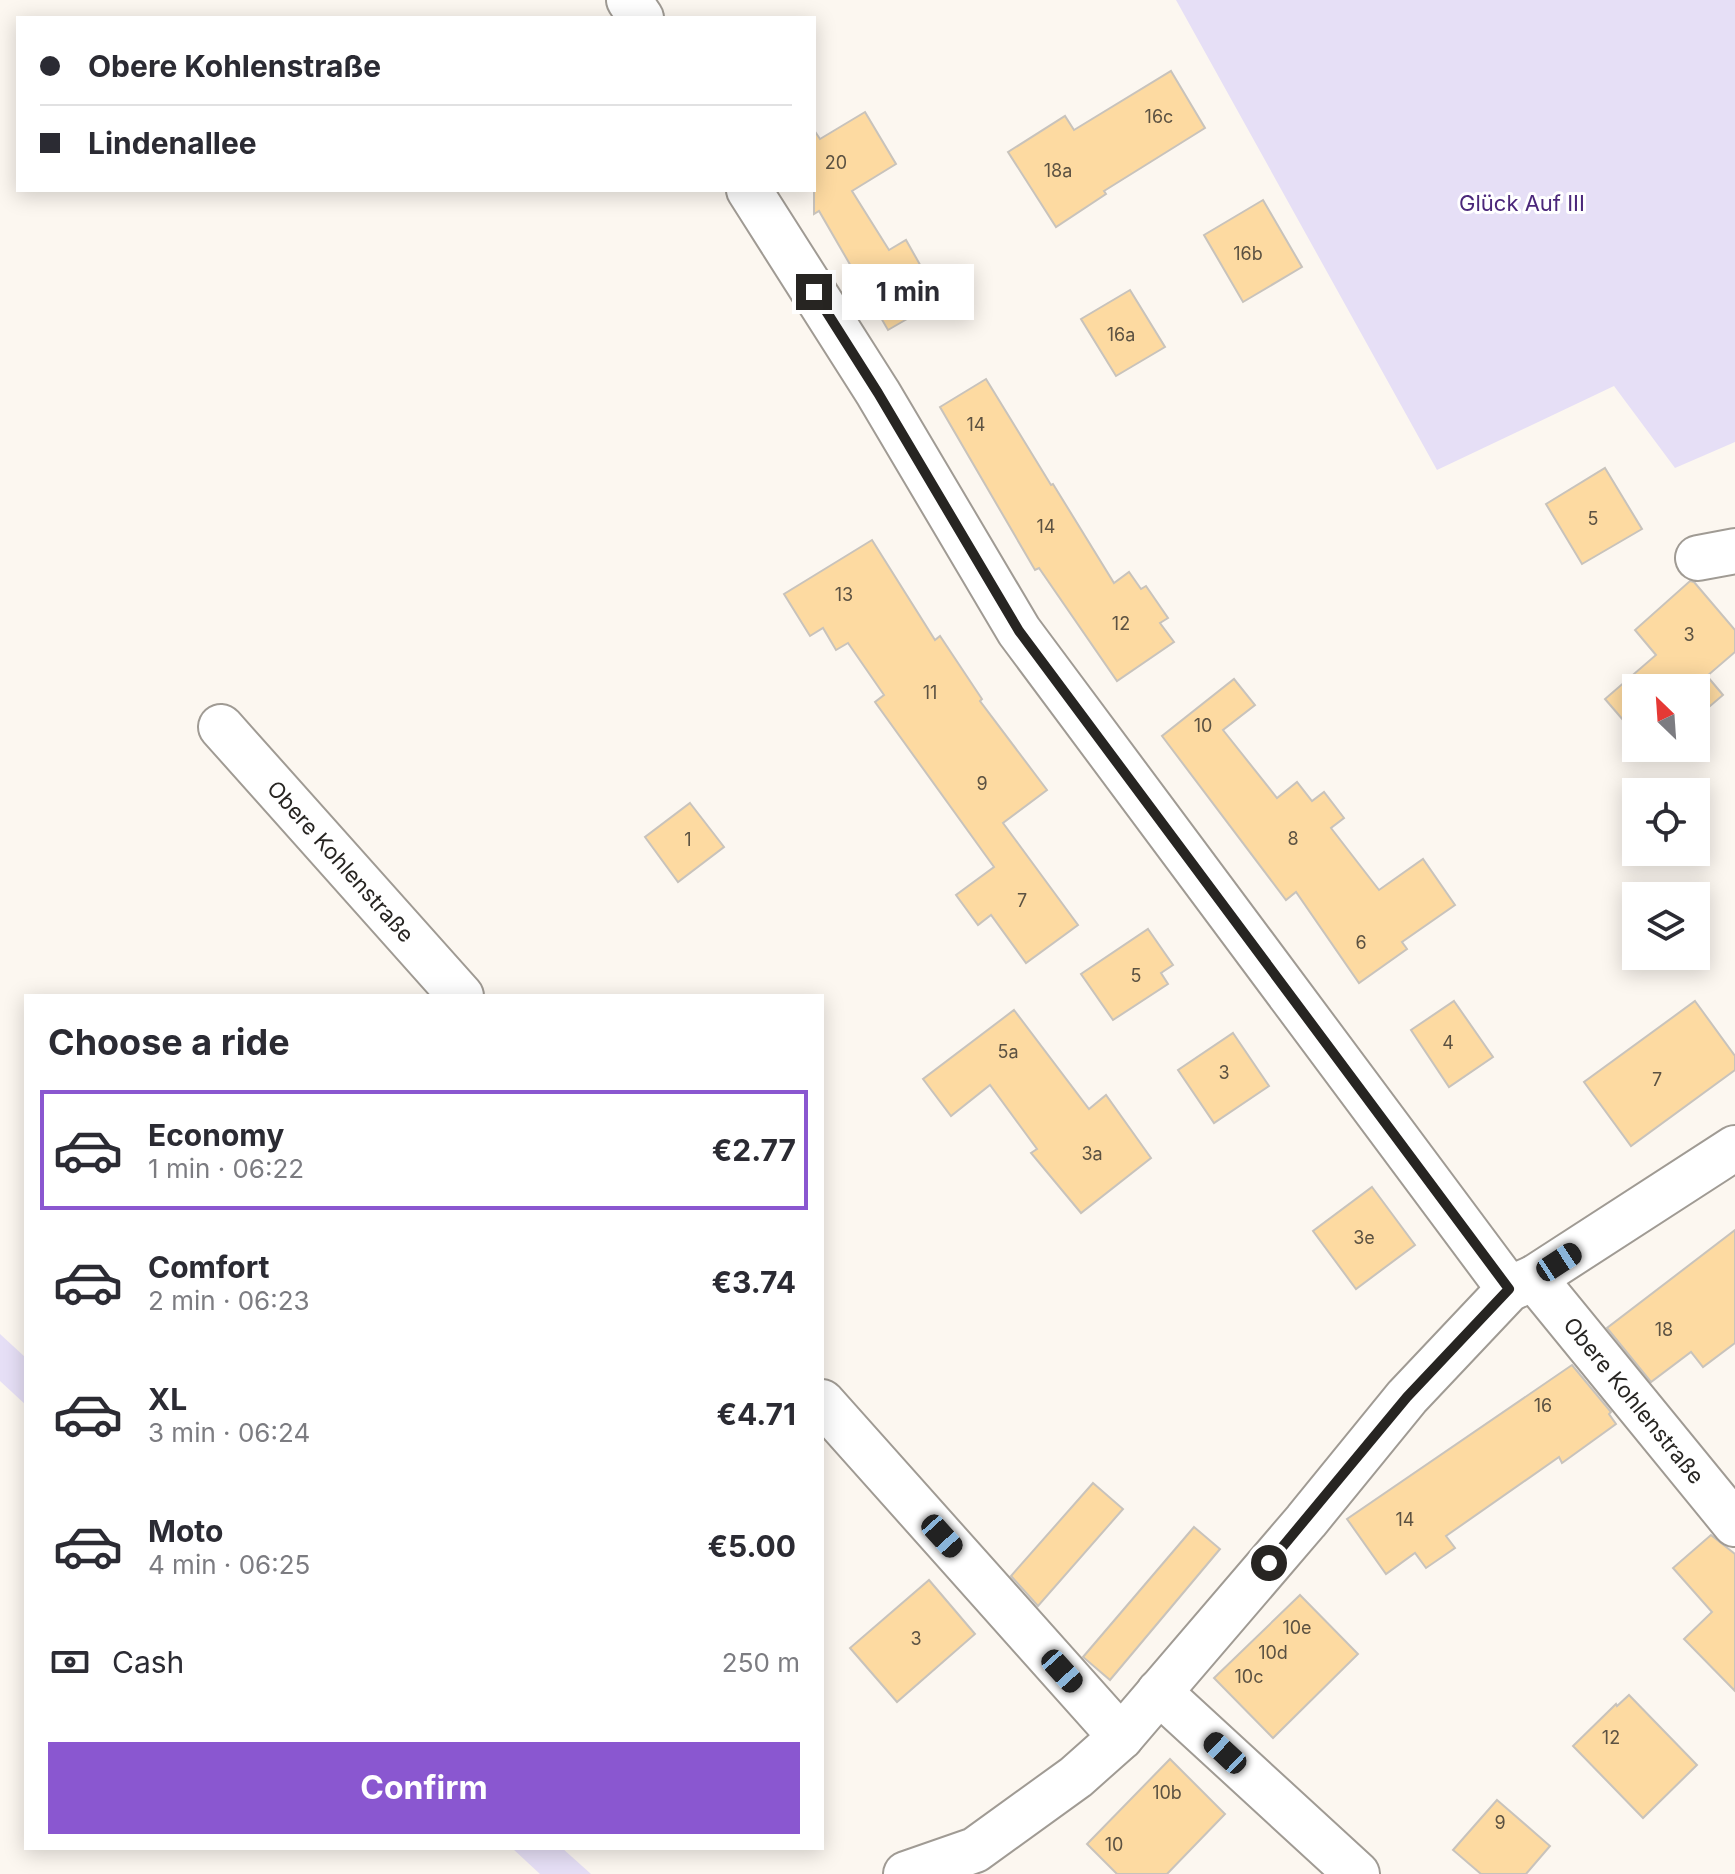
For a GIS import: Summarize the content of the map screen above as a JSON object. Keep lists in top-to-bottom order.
{
  "streets": {
    "street": ["Obere Kohlenstraße"]
  },
  "parks": ["Glück Auf III"],
  "house_numbers": [
    "16c",
    "20",
    "18a",
    "16b",
    "16a",
    "14",
    "5",
    "14",
    "13",
    "12",
    "3",
    "11",
    "10",
    "9",
    "8",
    "1",
    "7",
    "6",
    "5",
    "4",
    "5a",
    "3",
    "7",
    "3a",
    "3e",
    "18",
    "16",
    "14",
    "10e",
    "3",
    "10d",
    "10c",
    "12",
    "10b",
    "9",
    "10"
  ],
  "north": "top left",
  "page": {
    "banner": ["Obere Kohlenstraße", "Lindenallee"],
    "bubble": "1 min",
    "heading": "Choose a ride",
    "list": [
      {
        "name": "Economy",
        "note": "1 min · 06:22",
        "value": "€2.77"
      },
      {
        "name": "Comfort",
        "note": "2 min · 06:23",
        "value": "€3.74"
      },
      {
        "name": "XL",
        "note": "3 min · 06:24",
        "value": "€4.71"
      },
      {
        "name": "Moto",
        "note": "4 min · 06:25",
        "value": "€5.00"
      }
    ],
    "pay": ["Cash", "250 m"],
    "buttons": "Confirm"
  }
}
